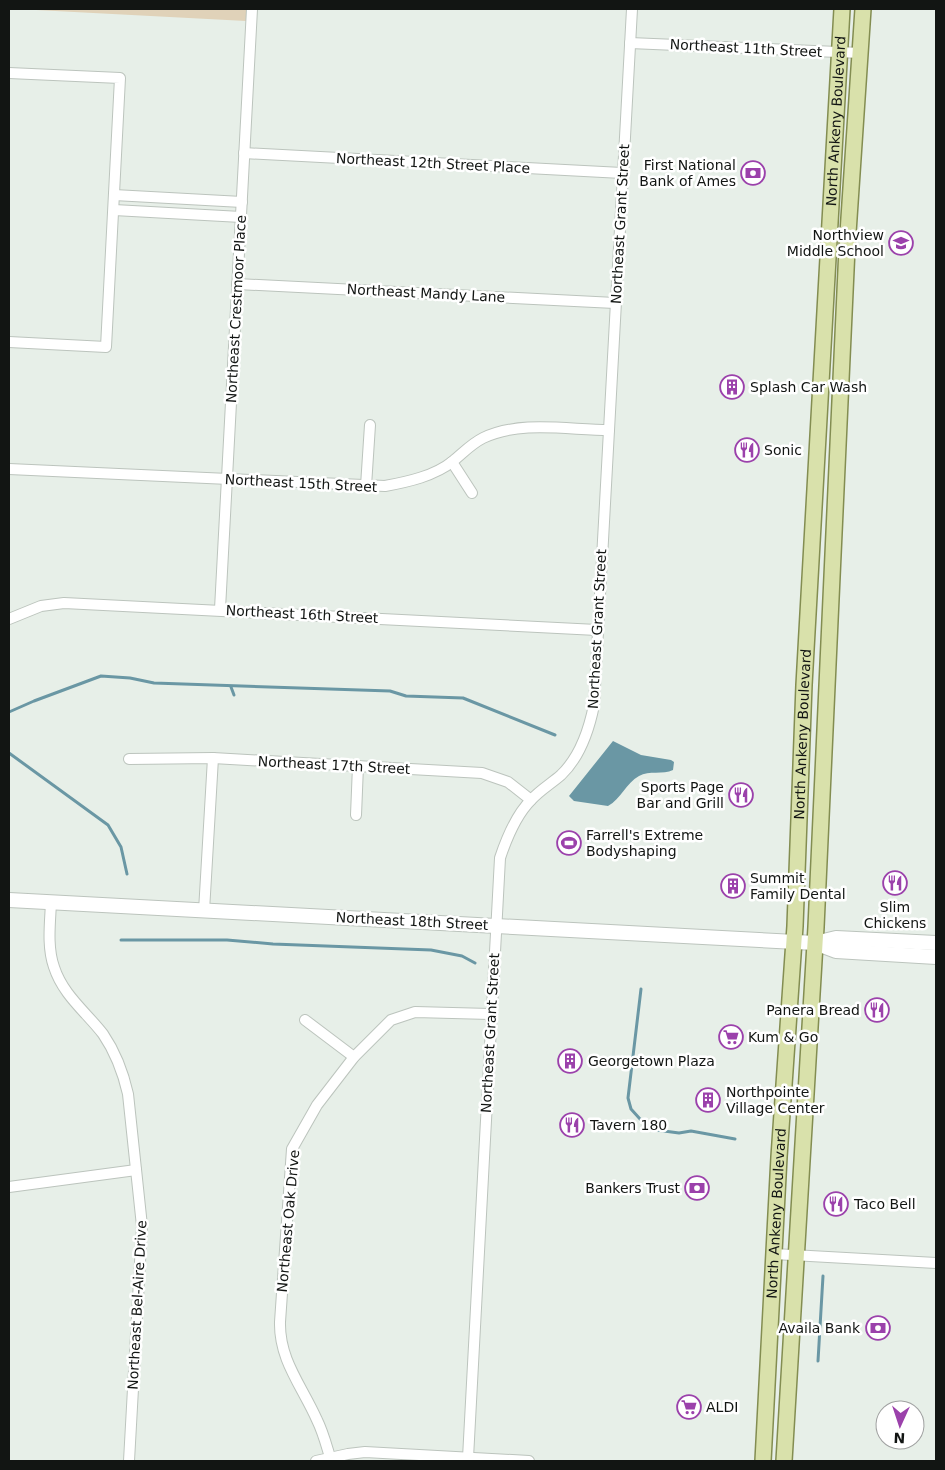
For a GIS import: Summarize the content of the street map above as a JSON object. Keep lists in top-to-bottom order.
{
  "streets": {
    "main road": ["North Ankeny Boulevard", "Northeast 18th Street"],
    "street": [
      "Northeast 11th Street",
      "Northeast 12th Street Place",
      "Northeast Grant Street",
      "Northeast Mandy Lane",
      "Northeast Crestmoor Place",
      "Northeast 15th Street",
      "Northeast 16th Street",
      "Northeast 17th Street",
      "Northeast Oak Drive",
      "Northeast Bel-Aire Drive"
    ]
  },
  "crossings": [
    ["Northeast 11th Street", "North Ankeny Boulevard"],
    ["Northeast 11th Street", "Northeast Grant Street"],
    ["North Ankeny Boulevard", "Northeast 18th Street"],
    ["Northeast 12th Street Place", "Northeast Grant Street"],
    ["Northeast 12th Street Place", "Northeast Crestmoor Place"],
    ["Northeast Grant Street", "Northeast Mandy Lane"],
    ["Northeast Grant Street", "Northeast 15th Street"],
    ["Northeast Grant Street", "Northeast 16th Street"],
    ["Northeast Grant Street", "Northeast 17th Street"],
    ["Northeast Grant Street", "Northeast 18th Street"],
    ["Northeast Grant Street", "Northeast Oak Drive"],
    ["Northeast Mandy Lane", "Northeast Crestmoor Place"],
    ["Northeast Crestmoor Place", "Northeast 15th Street"],
    ["Northeast Crestmoor Place", "Northeast 16th Street"],
    ["Northeast 18th Street", "Northeast Bel-Aire Drive"]
  ],
  "places": {
    "bank": ["First National Bank of Ames", "Bankers Trust", "Availa Bank"],
    "school or university": ["Northview Middle School"],
    "building": [
      "Splash Car Wash",
      "Summit Family Dental",
      "Georgetown Plaza",
      "Northpointe Village Center"
    ],
    "restaurant": [
      "Sonic",
      "Sports Page Bar and Grill",
      "Slim Chickens",
      "Panera Bread",
      "Tavern 180",
      "Taco Bell"
    ],
    "sports": ["Farrell's Extreme Bodyshaping"],
    "supermarket": ["Kum & Go", "ALDI"]
  },
  "north": "bottom"
}
